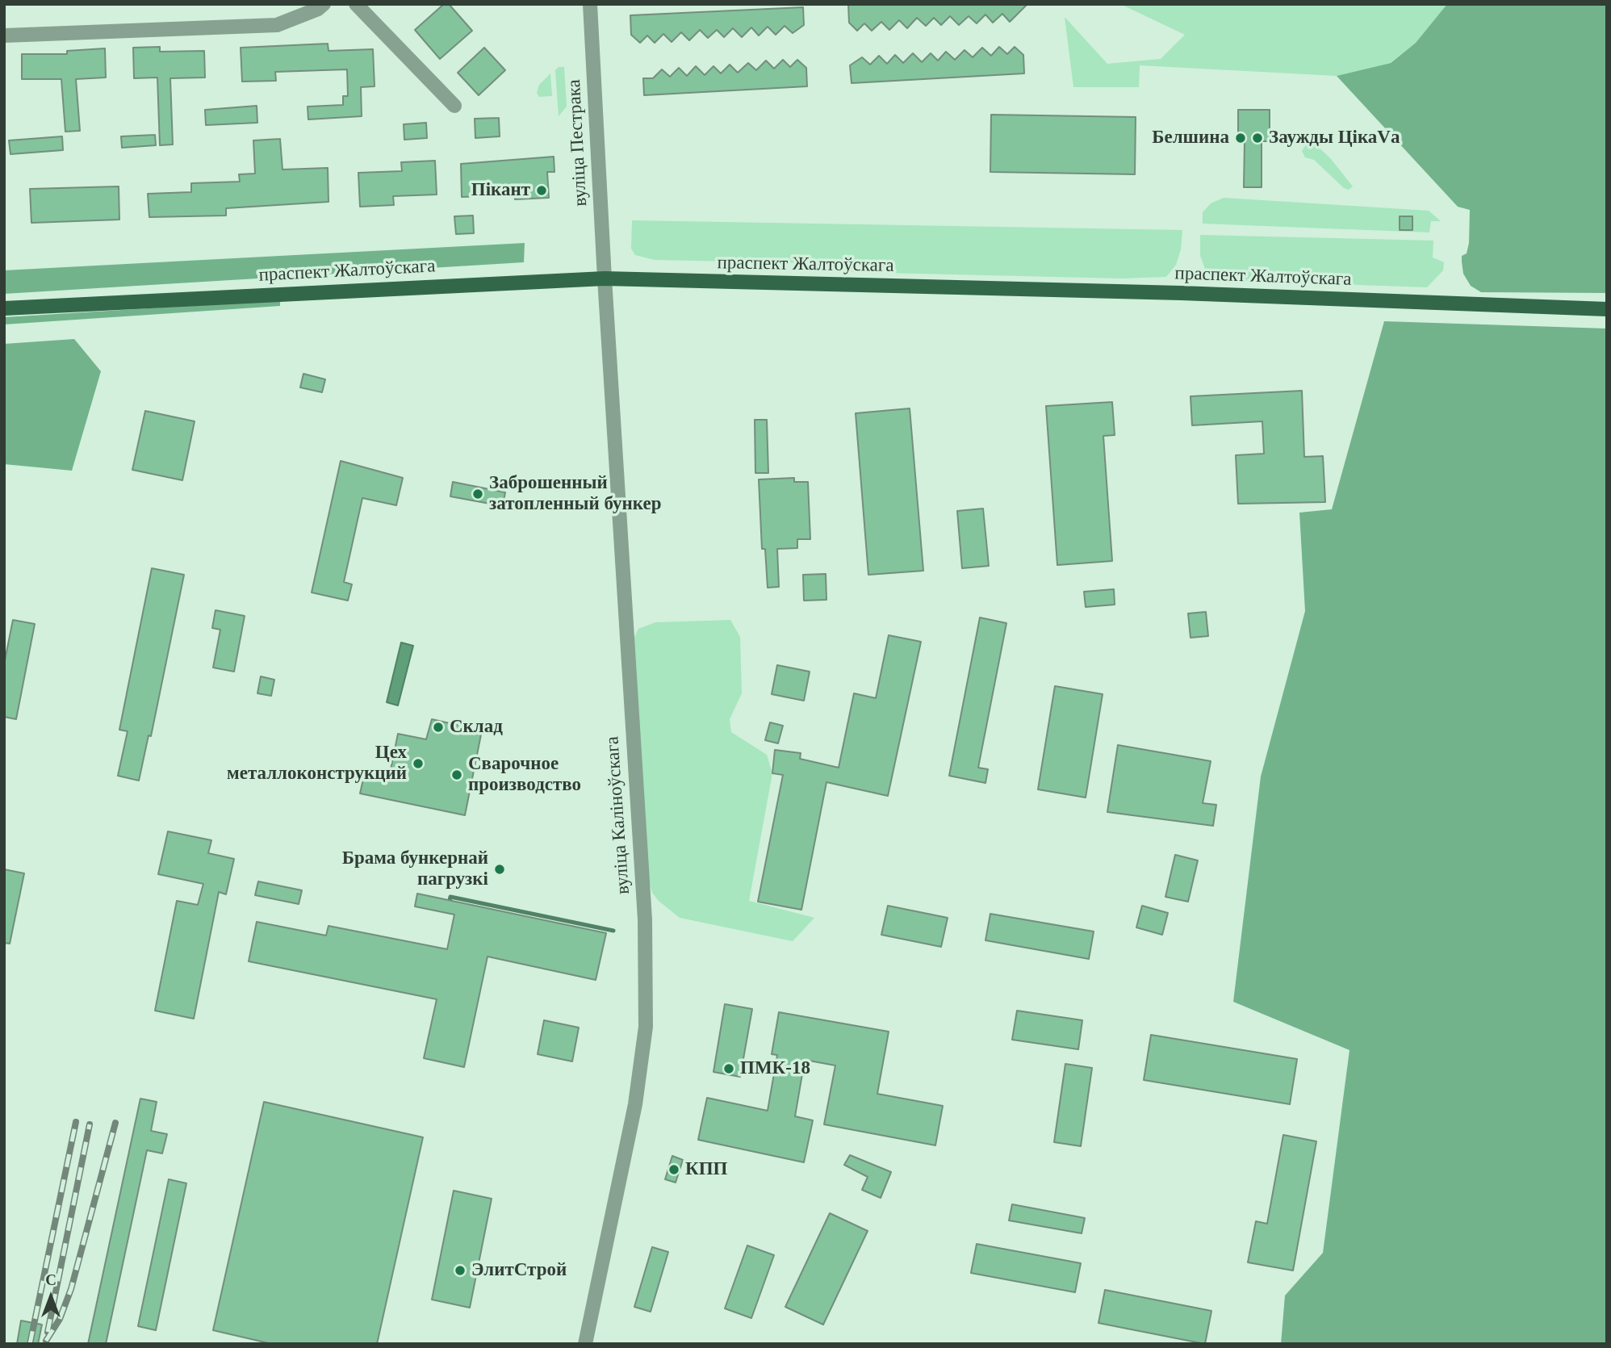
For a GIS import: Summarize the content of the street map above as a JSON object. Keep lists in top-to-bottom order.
{
  "streets": {
    "main road": ["праспект Жалтоўскага"],
    "street": ["вуліца Пестрака", "вуліца Каліноўскага"]
  },
  "crossings": [
    ["вуліца Пестрака", "праспект Жалтоўскага"],
    ["вуліца Пестрака", "вуліца Каліноўскага"],
    ["праспект Жалтоўскага", "вуліца Каліноўскага"]
  ],
  "places": [
    "Белшина",
    "Заужды ЦікаVа",
    "Пікант",
    "Заброшенный затопленный бункер",
    "Склад",
    "Цех металлоконструкций",
    "Сварочное производство",
    "Брама бункернай пагрузкі",
    "ПМК-18",
    "КПП",
    "ЭлитСтрой"
  ],
  "north": "top"
}
